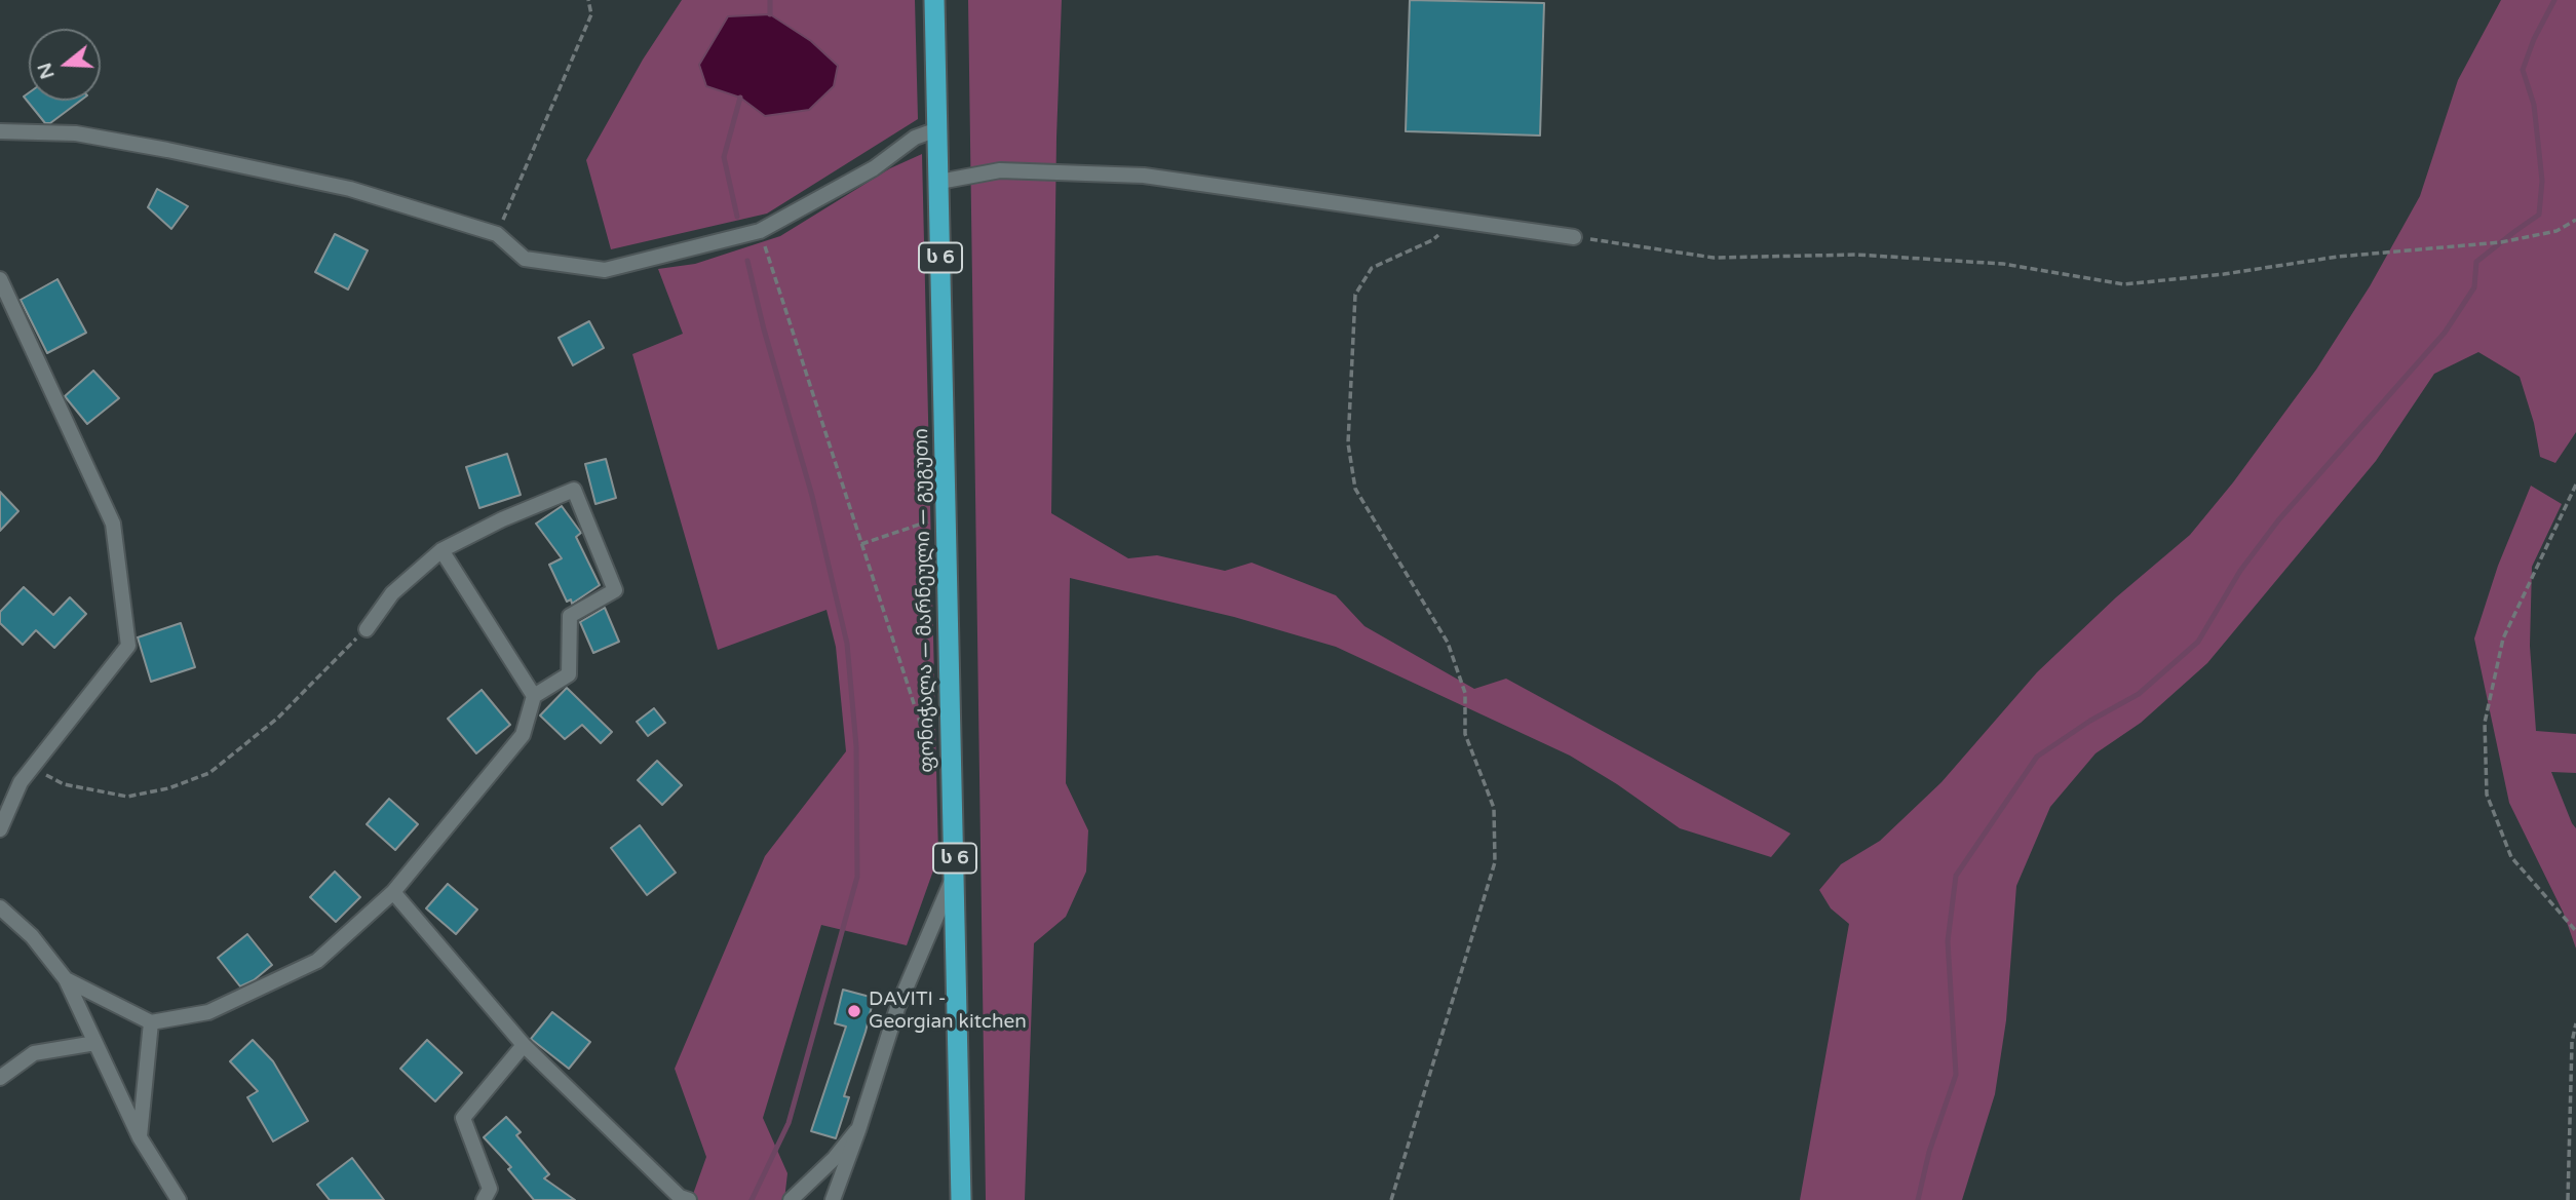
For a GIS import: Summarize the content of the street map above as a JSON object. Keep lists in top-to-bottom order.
{
  "streets": {
    "highway": ["ს 6", "ფონიჭალა — მარნეული — გუგუთი"]
  },
  "places": ["DAVITI - Georgian kitchen"],
  "north": "left"
}
